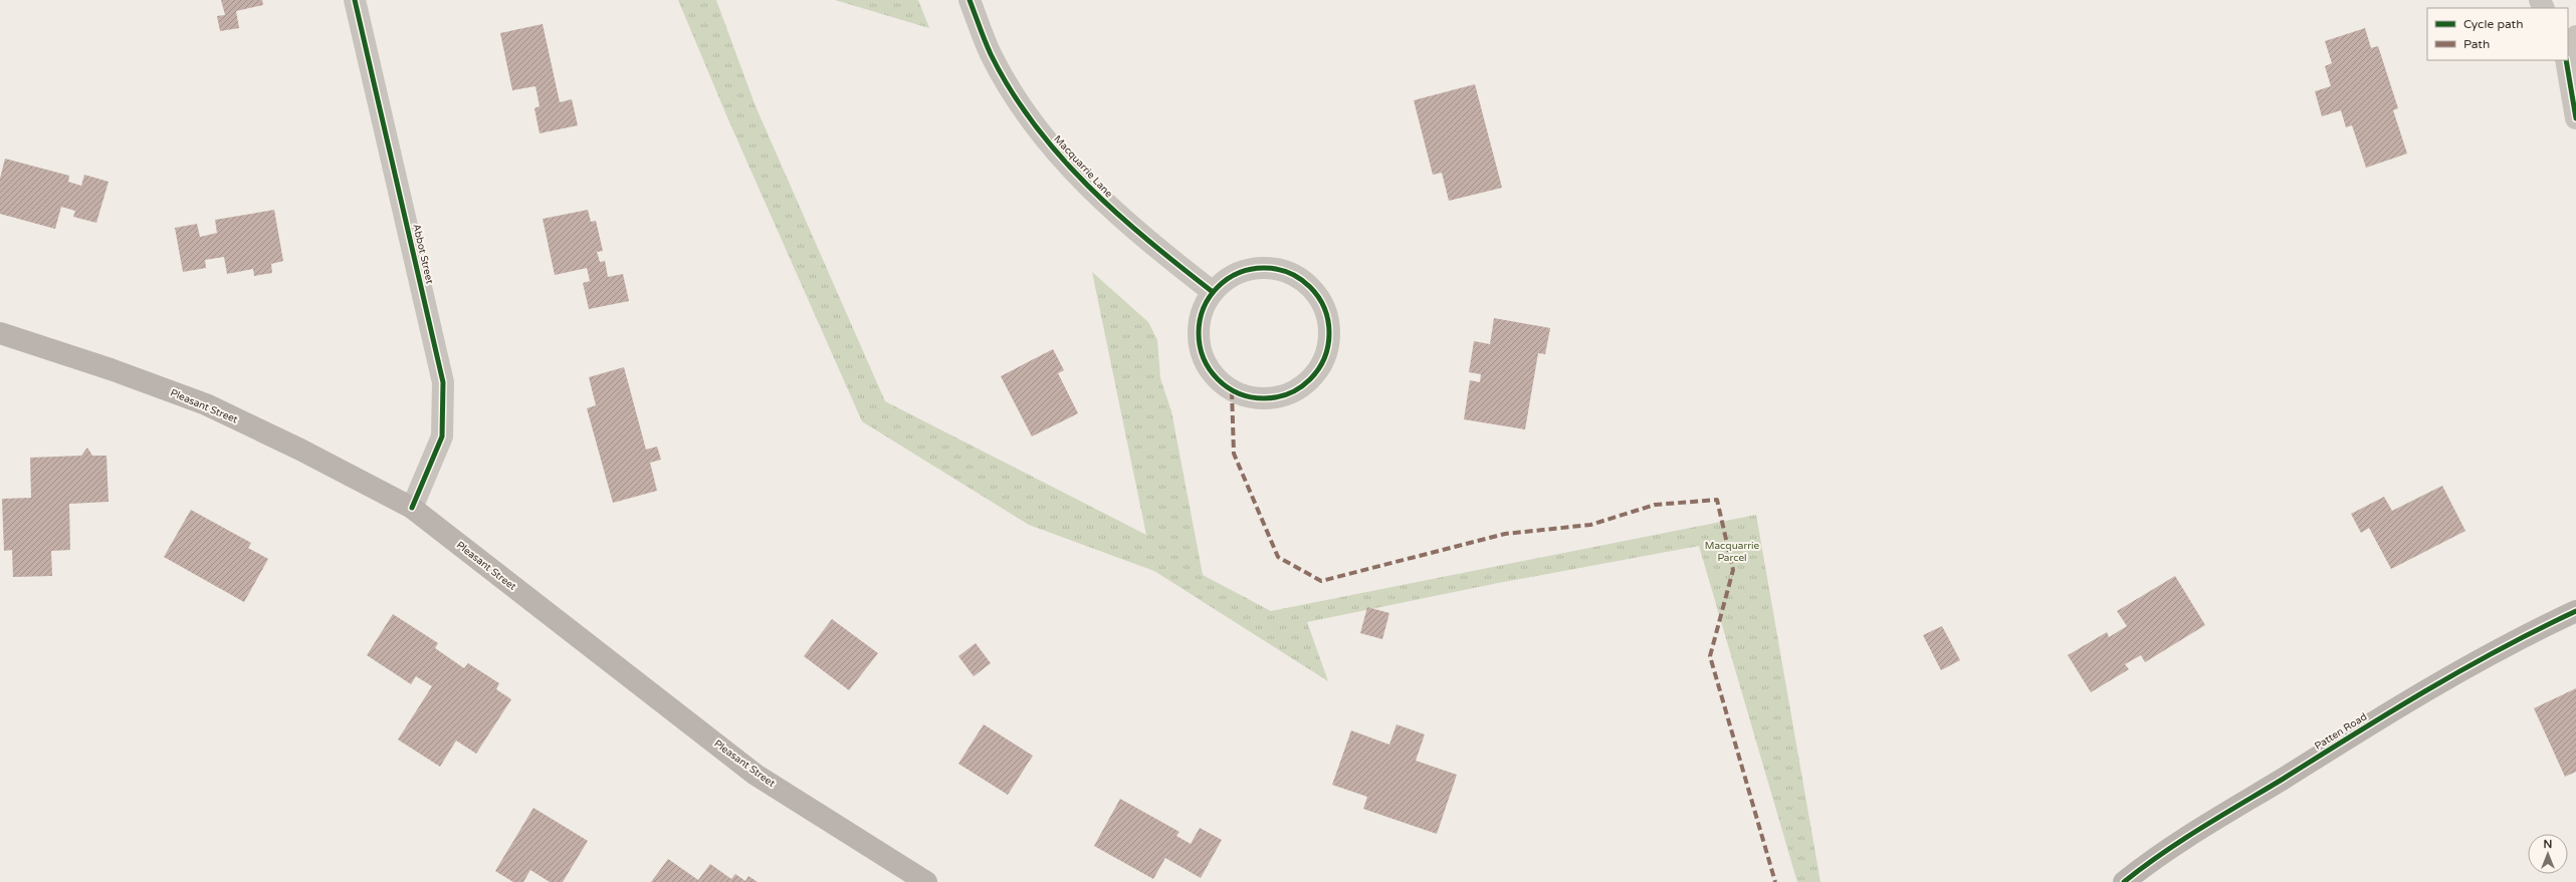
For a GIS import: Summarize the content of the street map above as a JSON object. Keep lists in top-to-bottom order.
{
  "streets": {
    "main road": ["Pleasant Street", "Patten Road"],
    "street": ["Macquarrie Lane", "Abbot Street"]
  },
  "crossings": [
    ["Abbot Street", "Pleasant Street"]
  ],
  "parks": ["Macquarrie Parcel"],
  "legend": ["Cycle path", "Path"],
  "north": "top"
}
